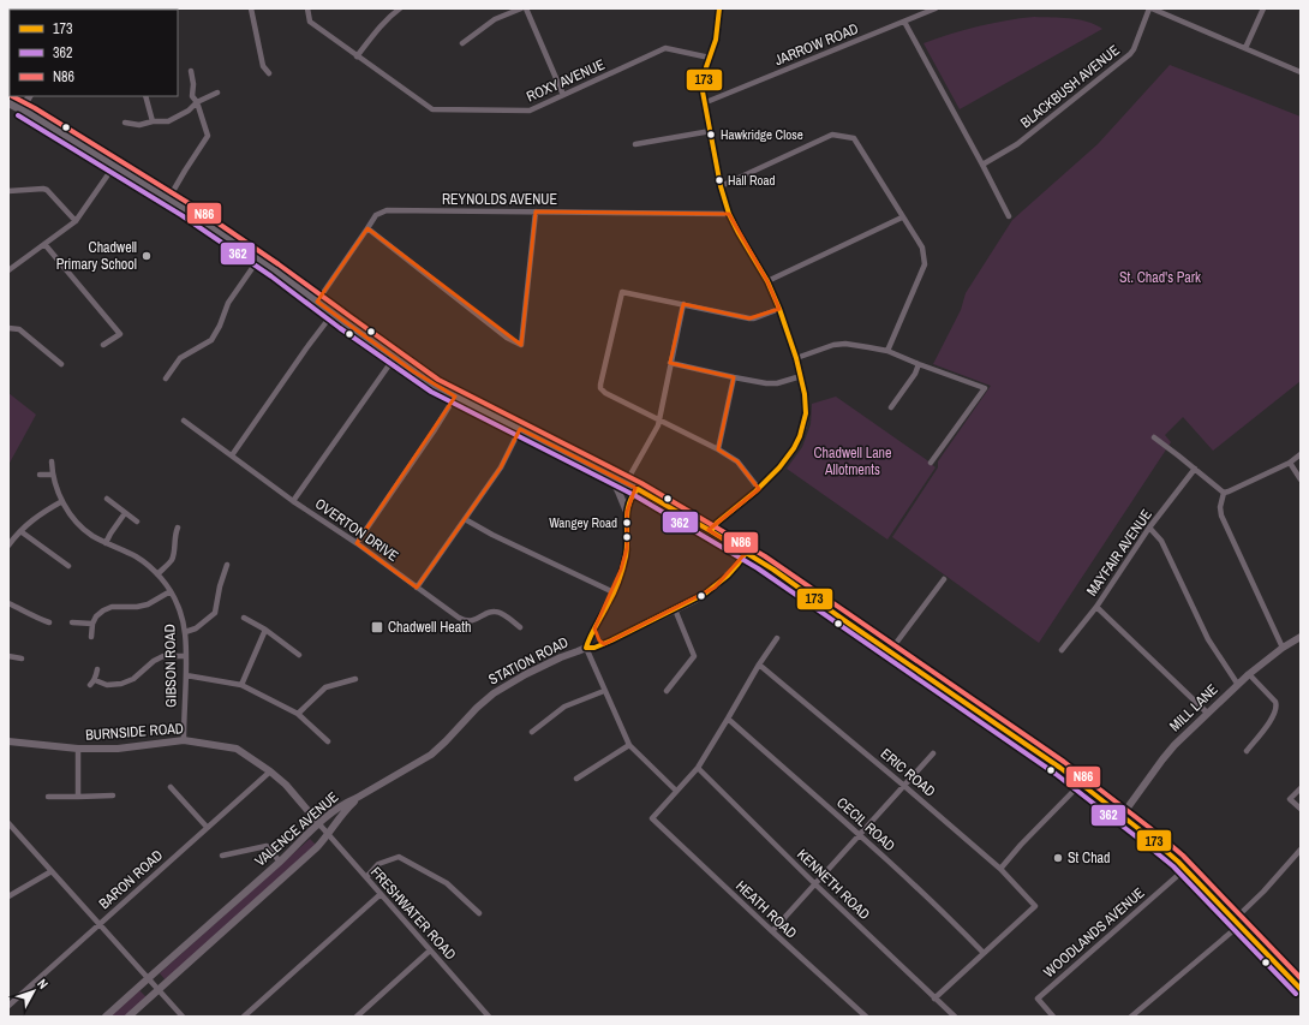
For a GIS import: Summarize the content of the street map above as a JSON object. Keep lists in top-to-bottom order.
{
  "streets": {
    "street": [
      "JARROW ROAD",
      "ROXY AVENUE",
      "BLACKBUSH AVENUE",
      "REYNOLDS AVENUE",
      "OVERTON DRIVE",
      "MAYFAIR AVENUE",
      "STATION ROAD",
      "GIBSON ROAD",
      "MILL LANE",
      "BURNSIDE ROAD",
      "ERIC ROAD",
      "CECIL ROAD",
      "VALENCE AVENUE",
      "BARON ROAD",
      "KENNETH ROAD",
      "HEATH ROAD",
      "FRESHWATER ROAD",
      "WOODLANDS AVENUE"
    ]
  },
  "crossings": [
    ["STATION ROAD", "VALENCE AVENUE"],
    ["GIBSON ROAD", "BURNSIDE ROAD"],
    ["BURNSIDE ROAD", "VALENCE AVENUE"],
    ["BURNSIDE ROAD", "BARON ROAD"],
    ["BURNSIDE ROAD", "FRESHWATER ROAD"],
    ["ERIC ROAD", "CECIL ROAD"],
    ["VALENCE AVENUE", "FRESHWATER ROAD"]
  ],
  "parks": ["St. Chad's Park", "Chadwell Lane Allotments"],
  "places": {
    "other": [
      "Hawkridge Close",
      "Hall Road",
      "Chadwell Primary School",
      "Wangey Road",
      "St Chad"
    ],
    "transit": ["Chadwell Heath"]
  },
  "lines": ["transit line 173", "transit line N86", "transit line 362"],
  "legend": ["173", "362", "N86"],
  "north": "top right"
}
